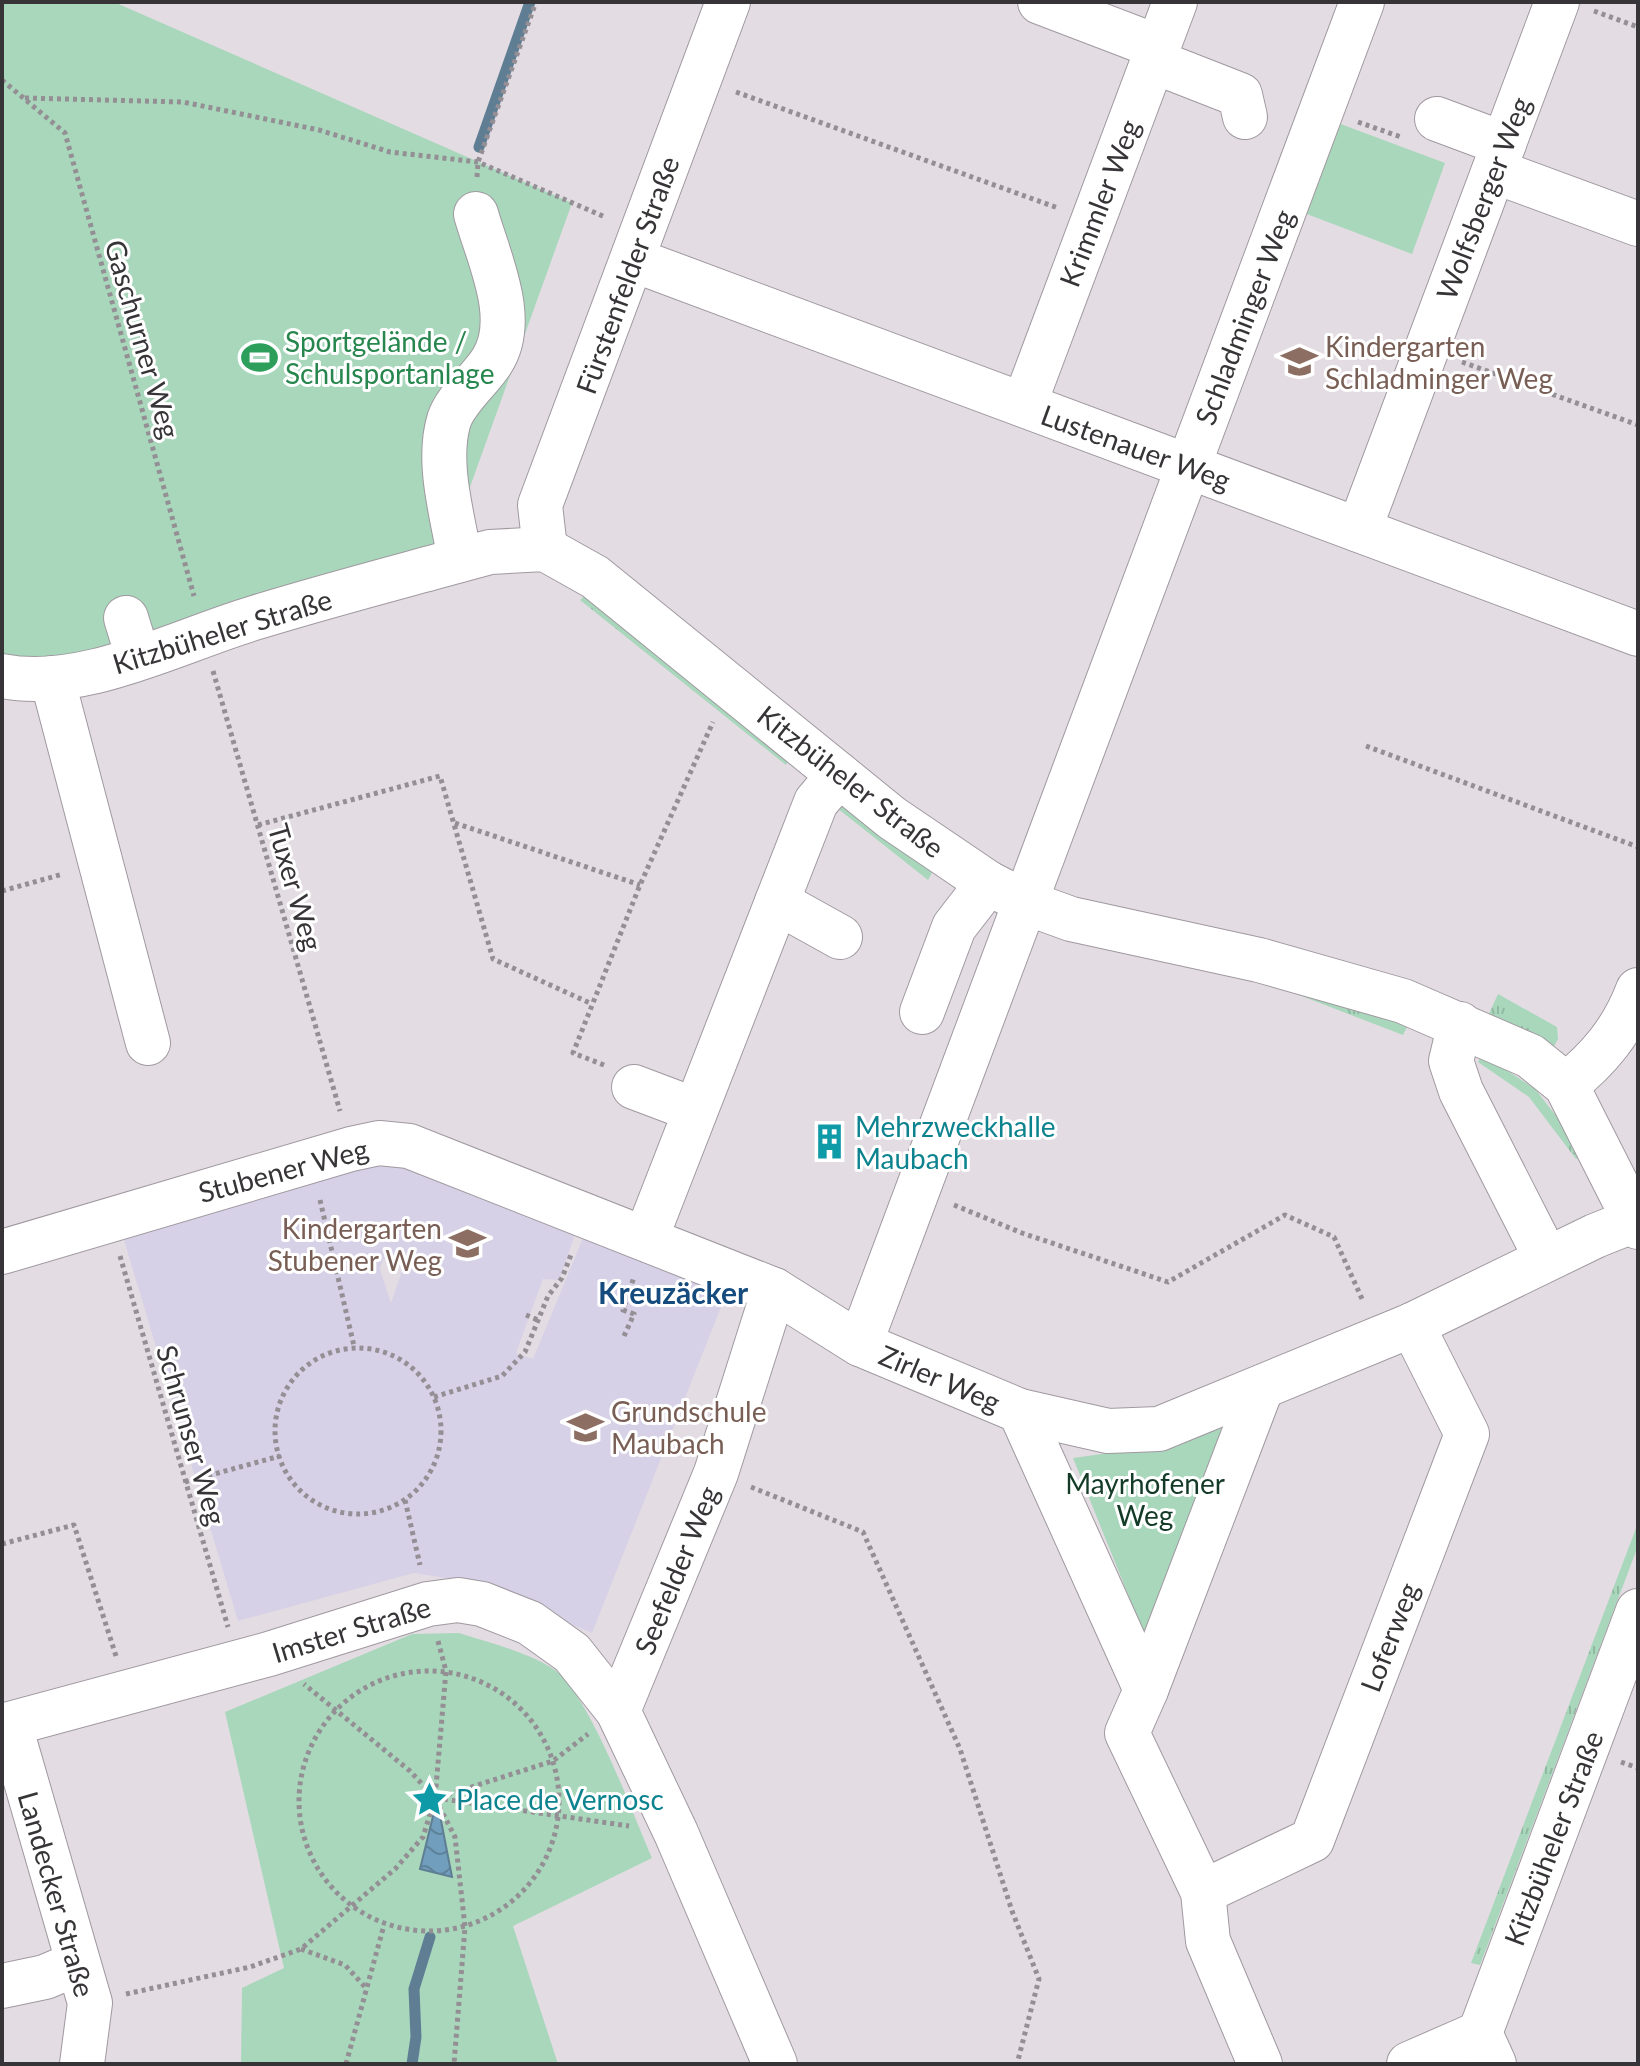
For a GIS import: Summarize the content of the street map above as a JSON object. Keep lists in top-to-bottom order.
{
  "streets": {
    "street": [
      "Wolfsberger Weg",
      "Krimmler Weg",
      "Fürstenfelder Straße",
      "Schladminger Weg",
      "Lustenauer Weg",
      "Kitzbüheler Straße",
      "Stubener Weg",
      "Zirler Weg",
      "Seefelder Weg",
      "Imster Straße",
      "Loferweg",
      "Landecker Straße"
    ],
    "path": ["Gaschurner Weg", "Tuxer Weg", "Schrunser Weg"]
  },
  "crossings": [
    ["Wolfsberger Weg", "Lustenauer Weg"],
    ["Krimmler Weg", "Lustenauer Weg"],
    ["Fürstenfelder Straße", "Lustenauer Weg"],
    ["Fürstenfelder Straße", "Kitzbüheler Straße"],
    ["Schladminger Weg", "Lustenauer Weg"],
    ["Schladminger Weg", "Kitzbüheler Straße"],
    ["Schladminger Weg", "Zirler Weg"],
    ["Gaschurner Weg", "Kitzbüheler Straße"],
    ["Gaschurner Weg", "Tuxer Weg"],
    ["Kitzbüheler Straße", "Tuxer Weg"],
    ["Kitzbüheler Straße", "Zirler Weg"],
    ["Tuxer Weg", "Stubener Weg"],
    ["Stubener Weg", "Zirler Weg"],
    ["Stubener Weg", "Schrunser Weg"],
    ["Stubener Weg", "Seefelder Weg"],
    ["Schrunser Weg", "Imster Straße"],
    ["Seefelder Weg", "Imster Straße"],
    ["Imster Straße", "Landecker Straße"]
  ],
  "districts": ["Kreuzäcker"],
  "parks": ["Mayrhofener Weg"],
  "places": {
    "sports": ["Sportgelände / Schulsportanlage"],
    "school or university": ["Kindergarten Schladminger Weg", "Kindergarten Stubener Weg", "Grundschule Maubach"],
    "building": ["Mehrzweckhalle Maubach"],
    "place": ["Place de Vernosc"]
  }
}
